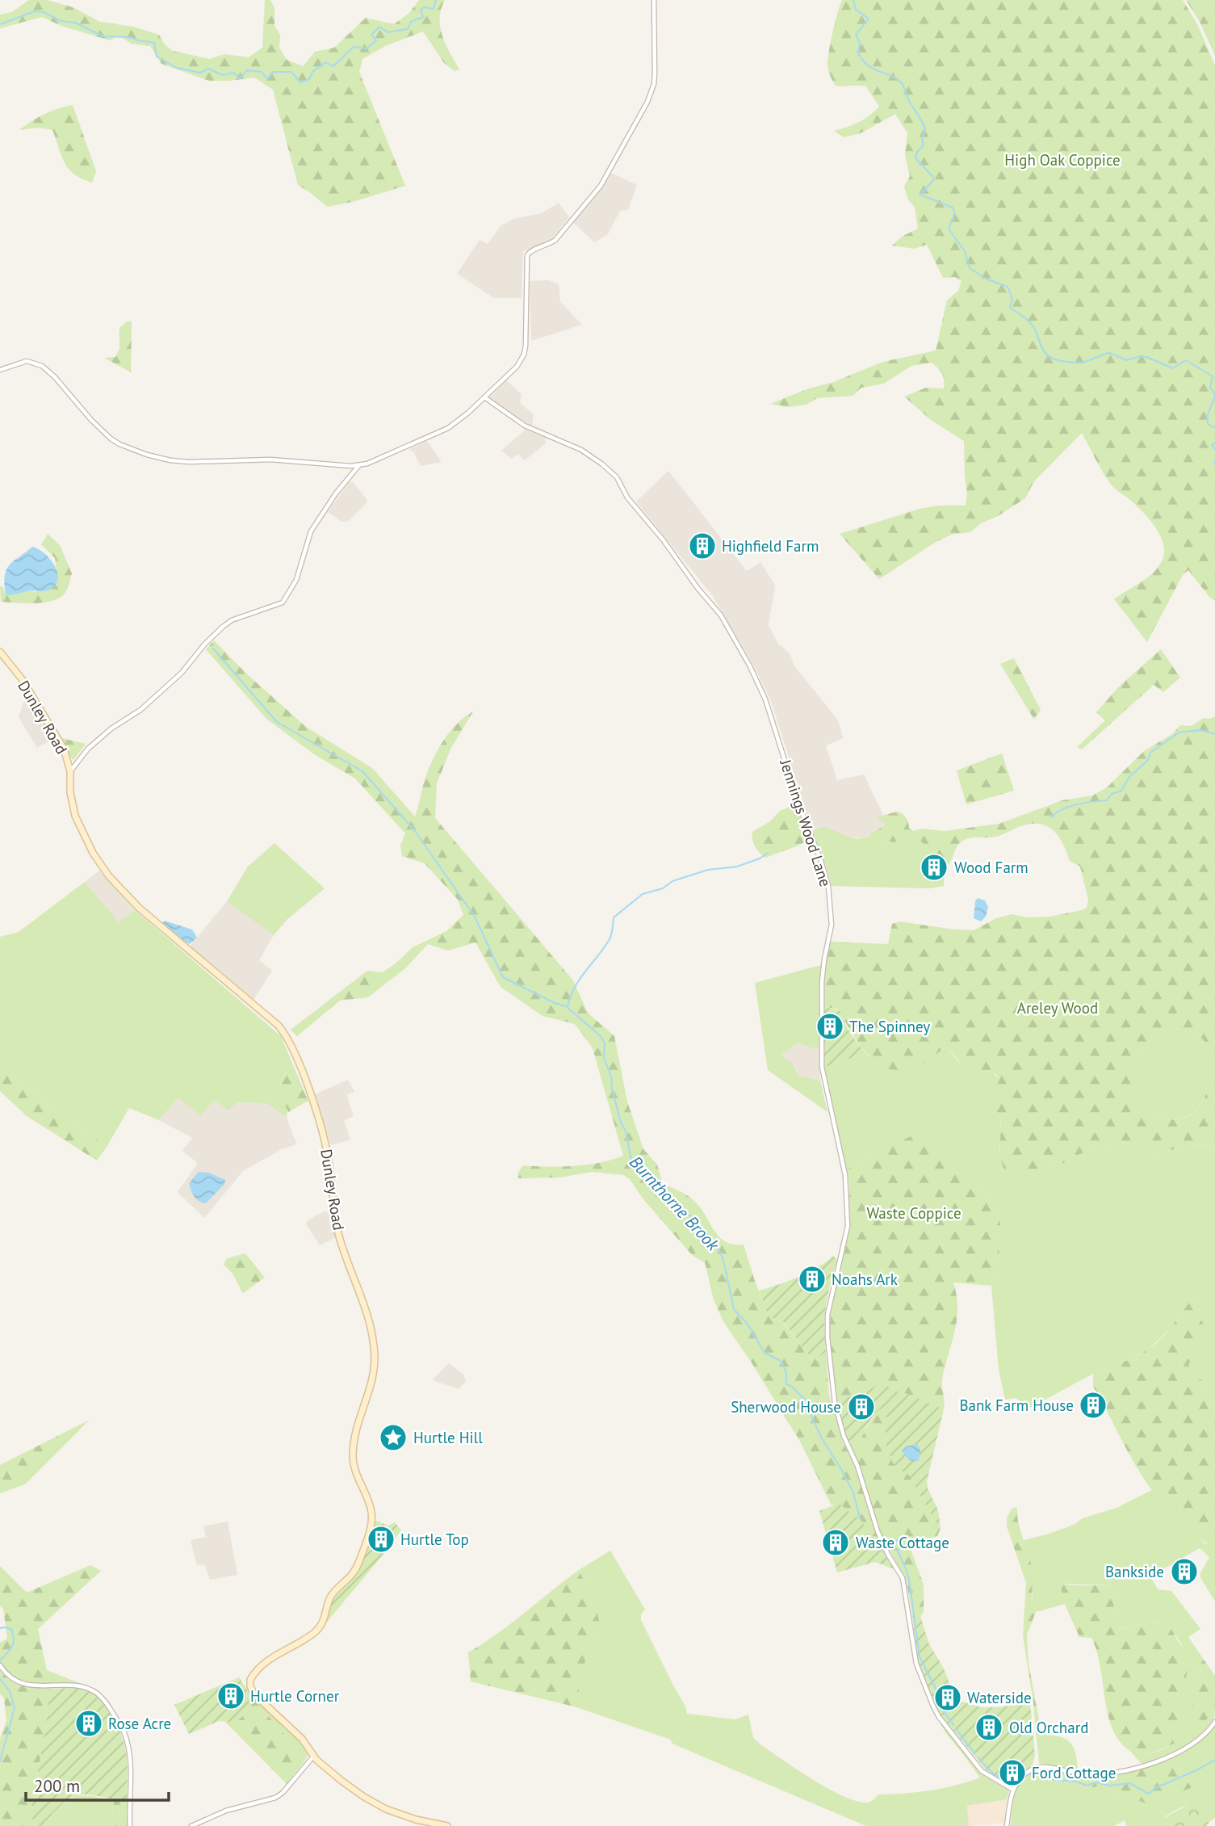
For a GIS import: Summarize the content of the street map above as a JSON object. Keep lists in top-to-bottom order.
{
  "streets": {
    "street": ["Dunley Road", "Jennings Wood Lane"]
  },
  "water": ["Burnthorne Brook"],
  "parks": ["High Oak Coppice", "Areley Wood", "Waste Coppice"],
  "places": {
    "building": [
      "Highfield Farm",
      "Wood Farm",
      "The Spinney",
      "Noahs Ark",
      "Bank Farm House",
      "Sherwood House",
      "Hurtle Top",
      "Waste Cottage",
      "Bankside",
      "Hurtle Corner",
      "Waterside",
      "Rose Acre",
      "Old Orchard",
      "Ford Cottage"
    ],
    "place": ["Hurtle Hill"]
  },
  "scale_bar": "200 m"
}
